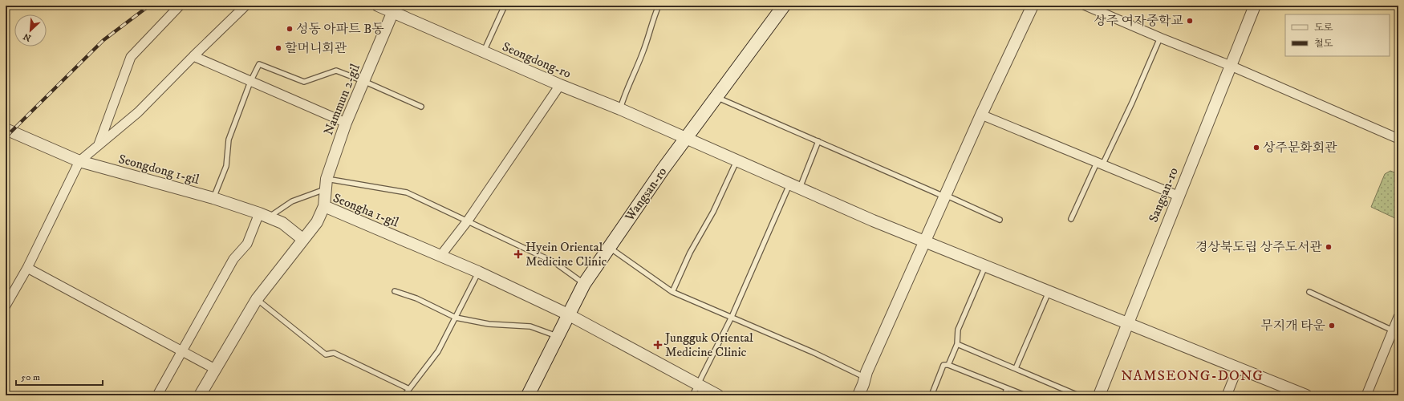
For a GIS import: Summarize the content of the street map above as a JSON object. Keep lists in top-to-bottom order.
{
  "streets": {
    "main road": ["Wangsan-ro"],
    "street": [
      "Seongdong-ro",
      "Nammun 2-gil",
      "Seongdong 1-gil",
      "Sangsan-ro",
      "Seongha 1-gil"
    ]
  },
  "crossings": [
    ["Seongdong-ro", "Nammun 2-gil"],
    ["Seongdong-ro", "Wangsan-ro"],
    ["Seongdong-ro", "Sangsan-ro"],
    ["Nammun 2-gil", "Seongha 1-gil"],
    ["Seongdong 1-gil", "Seongha 1-gil"],
    ["Wangsan-ro", "Seongha 1-gil"]
  ],
  "districts": ["NAMSEONG-DONG"],
  "places": {
    "other": [
      "상주 여자중학교",
      "성동 아파트 B동",
      "할머니회관",
      "상주문화회관",
      "경상북도립 상주도서관",
      "무지개 타운"
    ],
    "health": ["Hyein Oriental Medicine Clinic", "Jungguk Oriental Medicine Clinic"]
  },
  "legend": ["도로", "철도"],
  "scale_bar": "50 m",
  "north": "bottom left"
}
